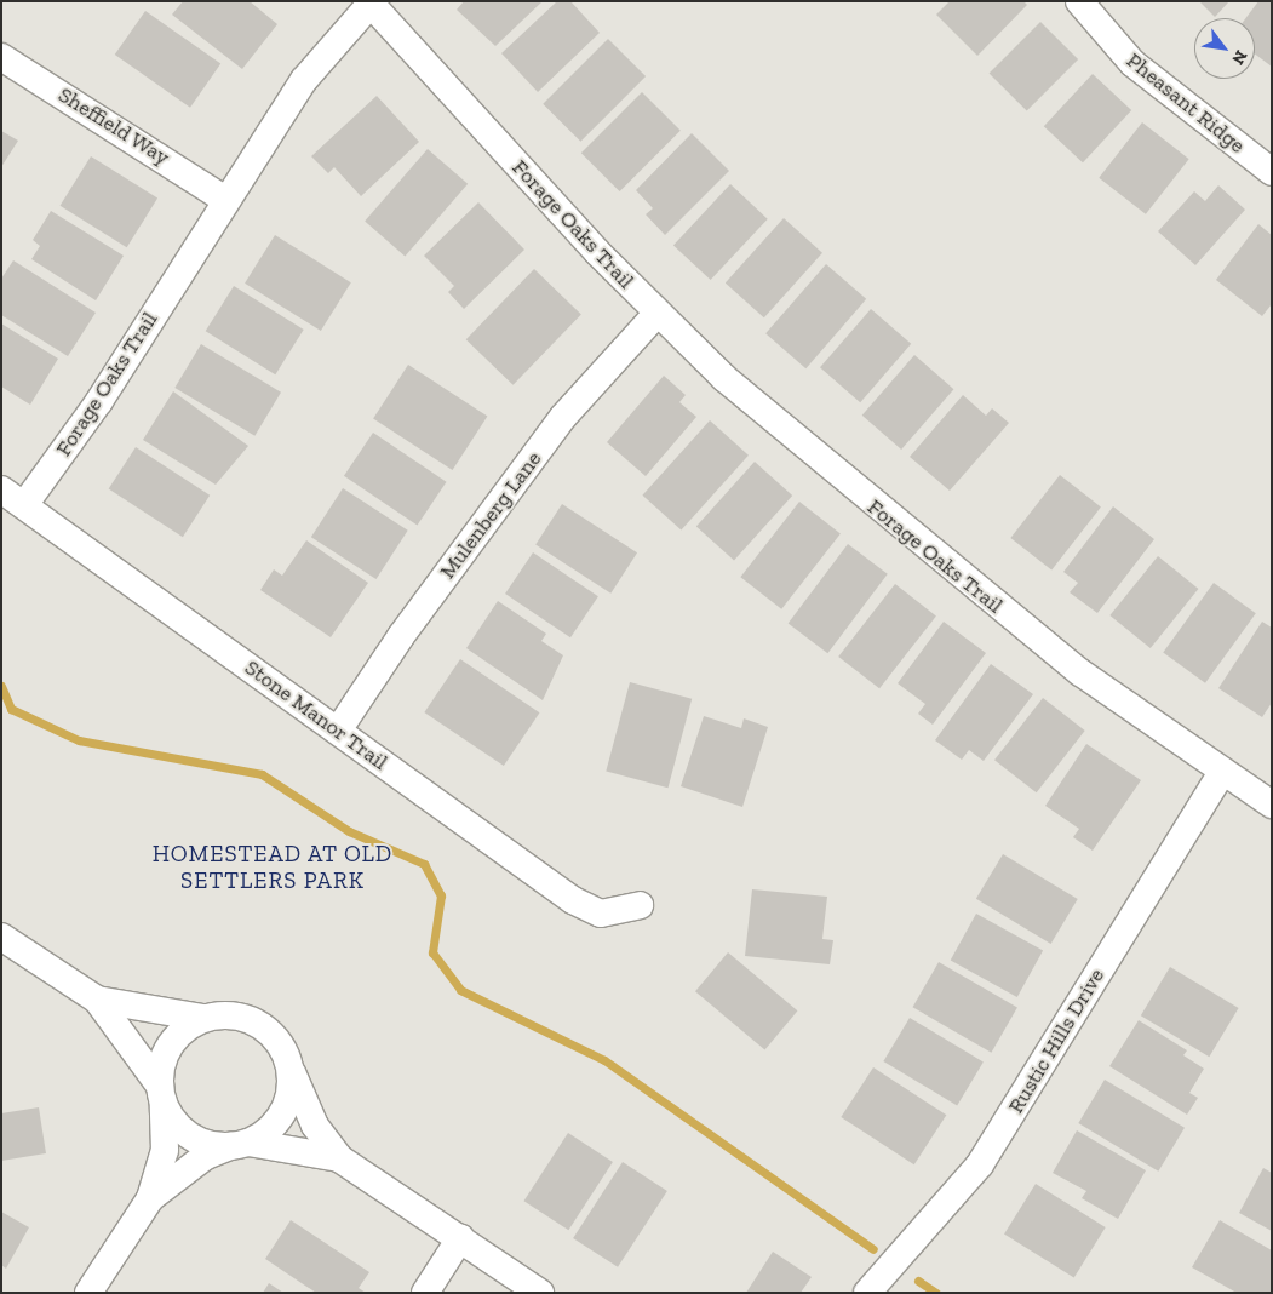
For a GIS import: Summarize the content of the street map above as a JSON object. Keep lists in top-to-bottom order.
{
  "streets": {
    "street": [
      "Pheasant Ridge",
      "Sheffield Way",
      "Forage Oaks Trail",
      "Mulenberg Lane",
      "Stone Manor Trail",
      "Rustic Hills Drive"
    ]
  },
  "crossings": [
    ["Sheffield Way", "Forage Oaks Trail"],
    ["Forage Oaks Trail", "Mulenberg Lane"],
    ["Forage Oaks Trail", "Stone Manor Trail"],
    ["Forage Oaks Trail", "Rustic Hills Drive"],
    ["Mulenberg Lane", "Stone Manor Trail"]
  ],
  "districts": ["HOMESTEAD AT OLD SETTLERS PARK"],
  "north": "bottom right"
}
